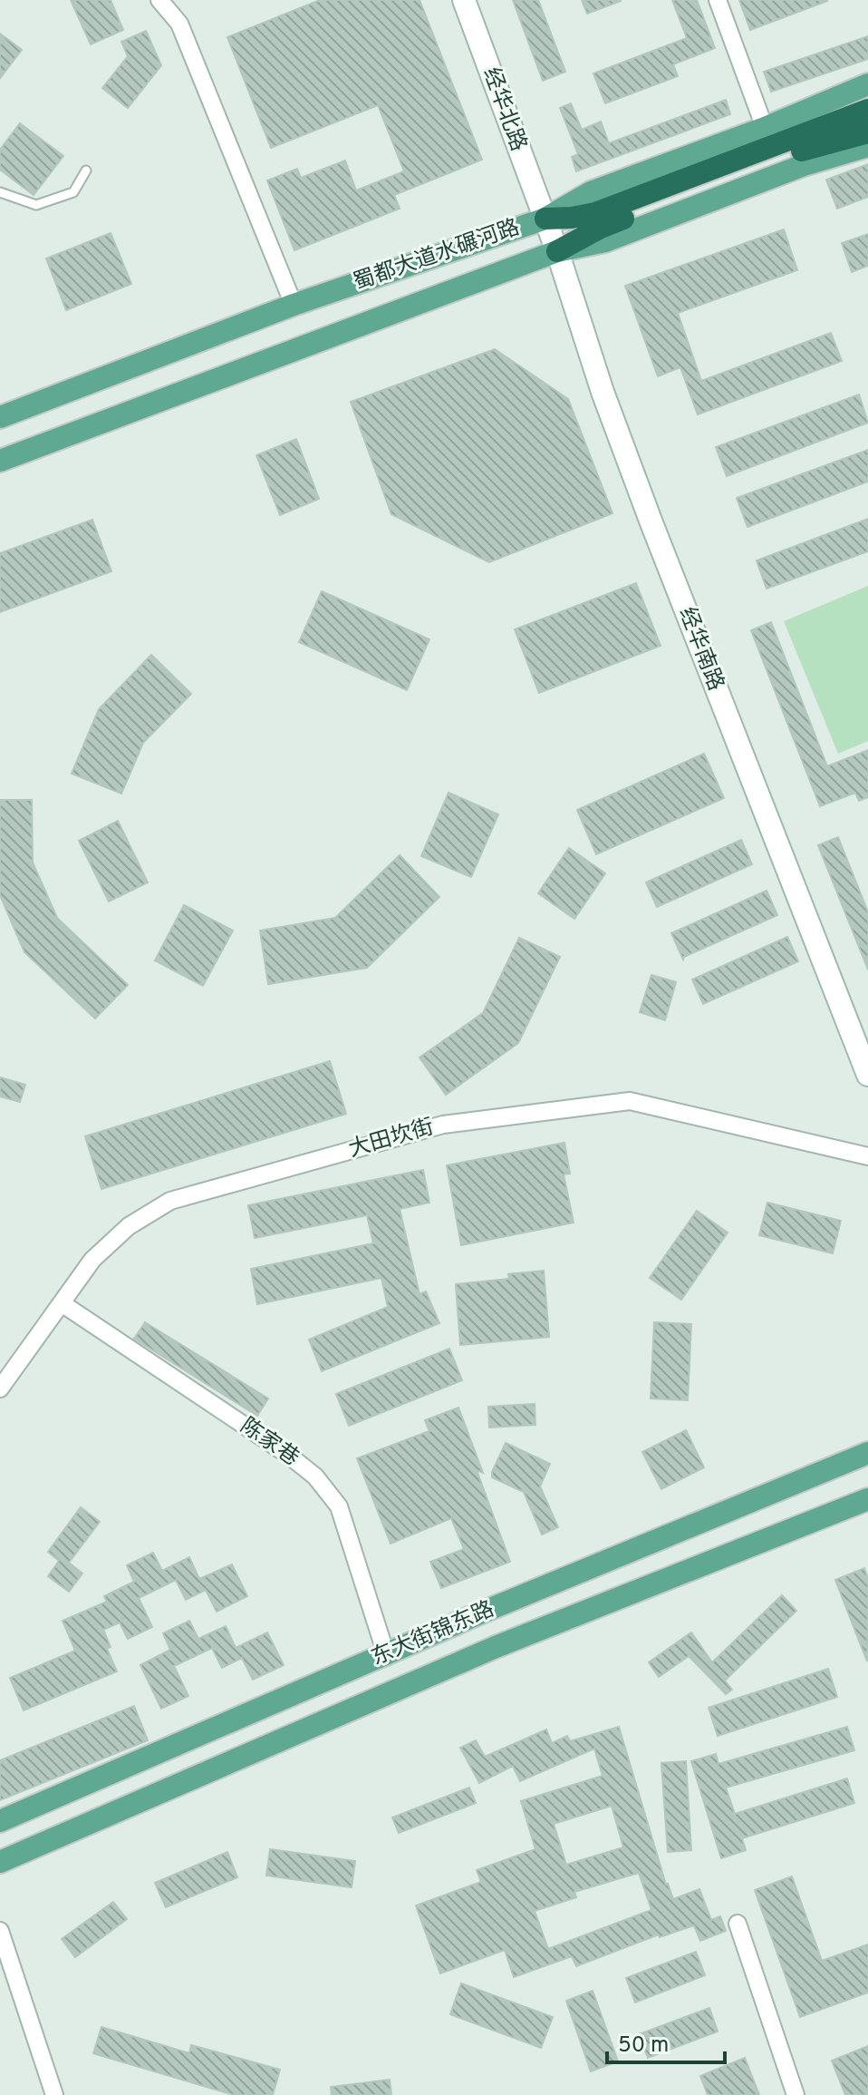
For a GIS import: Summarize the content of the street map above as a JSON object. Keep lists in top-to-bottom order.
{
  "streets": {
    "main road": ["蜀都大道水碾河路", "东大街锦东路"],
    "street": [
      "经华北路",
      "经华南路",
      "大田坎街",
      "陈家巷"
    ]
  },
  "crossings": [
    ["经华北路", "蜀都大道水碾河路"],
    ["经华北路", "经华南路"],
    ["蜀都大道水碾河路", "经华南路"],
    ["大田坎街", "陈家巷"],
    ["陈家巷", "东大街锦东路"]
  ],
  "scale_bar": "50 m"
}
